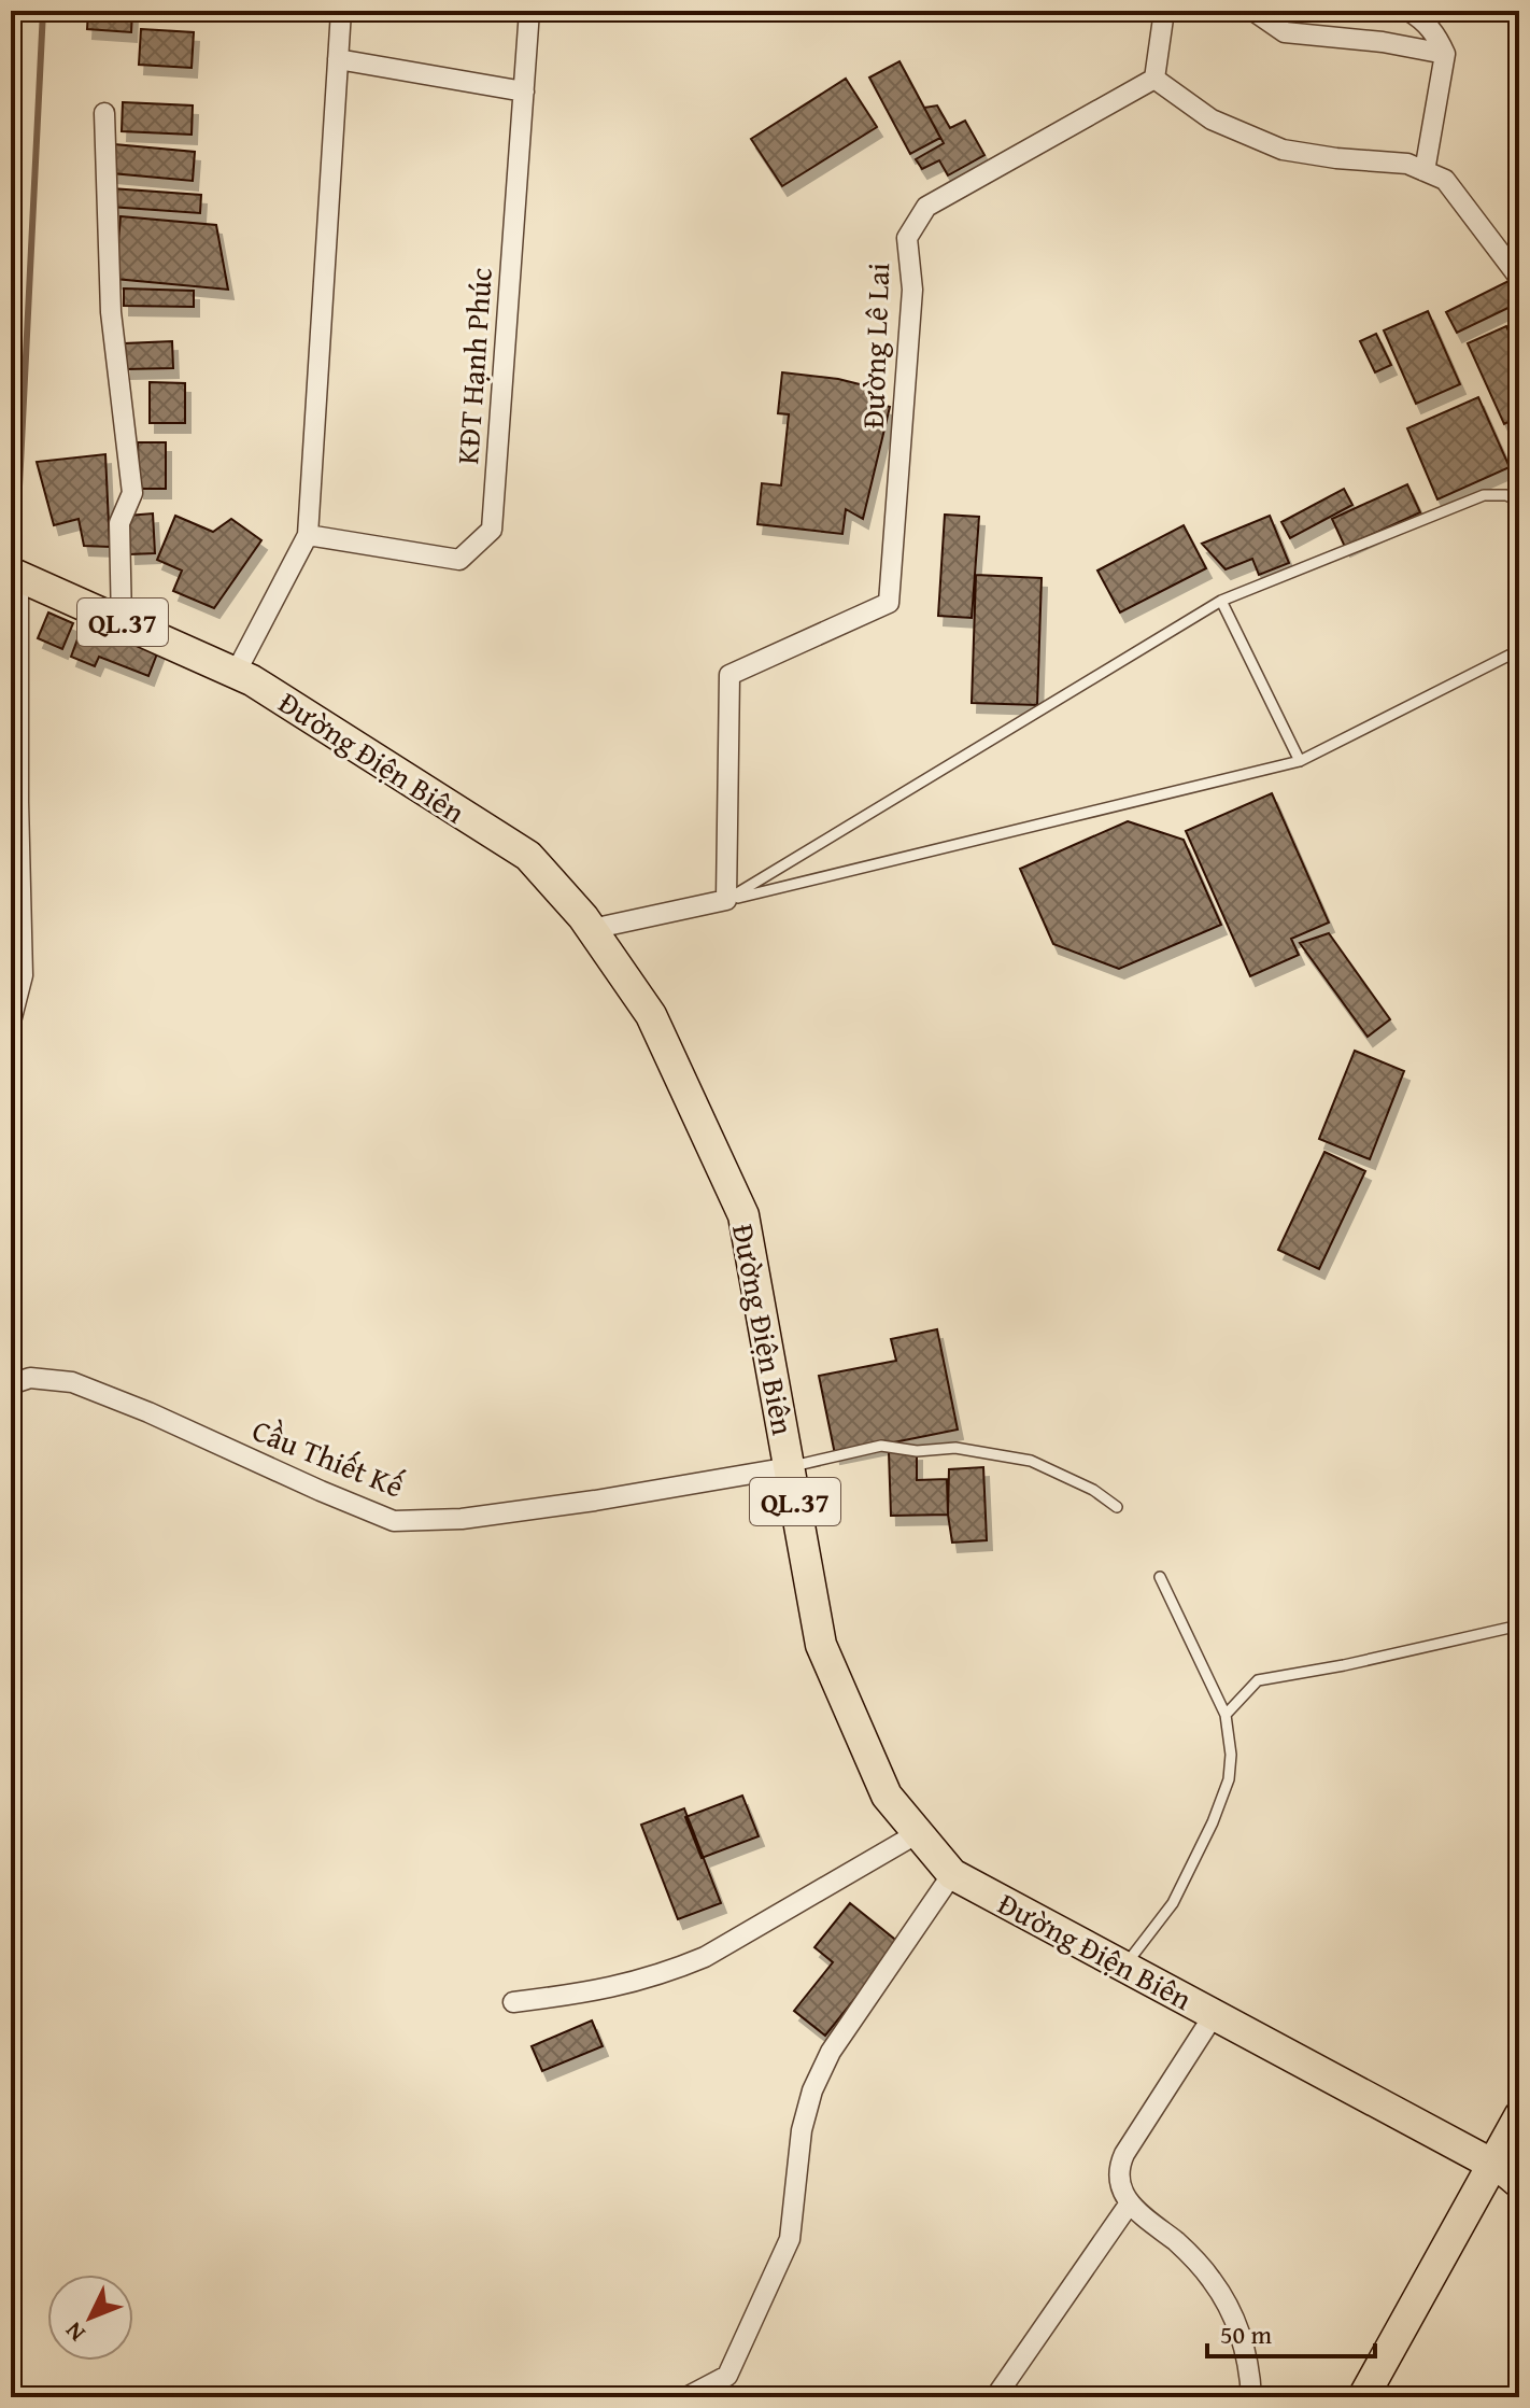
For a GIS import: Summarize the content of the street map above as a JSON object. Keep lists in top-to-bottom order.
{
  "streets": {
    "main road": ["QL.37", "Đường Điện Biên"],
    "street": ["Đường Lê Lai", "KĐT Hạnh Phúc", "Cầu Thiết Kế"]
  },
  "crossings": [
    ["Đường Điện Biên", "Cầu Thiết Kế"]
  ],
  "scale_bar": "50 m",
  "north": "bottom left"
}
